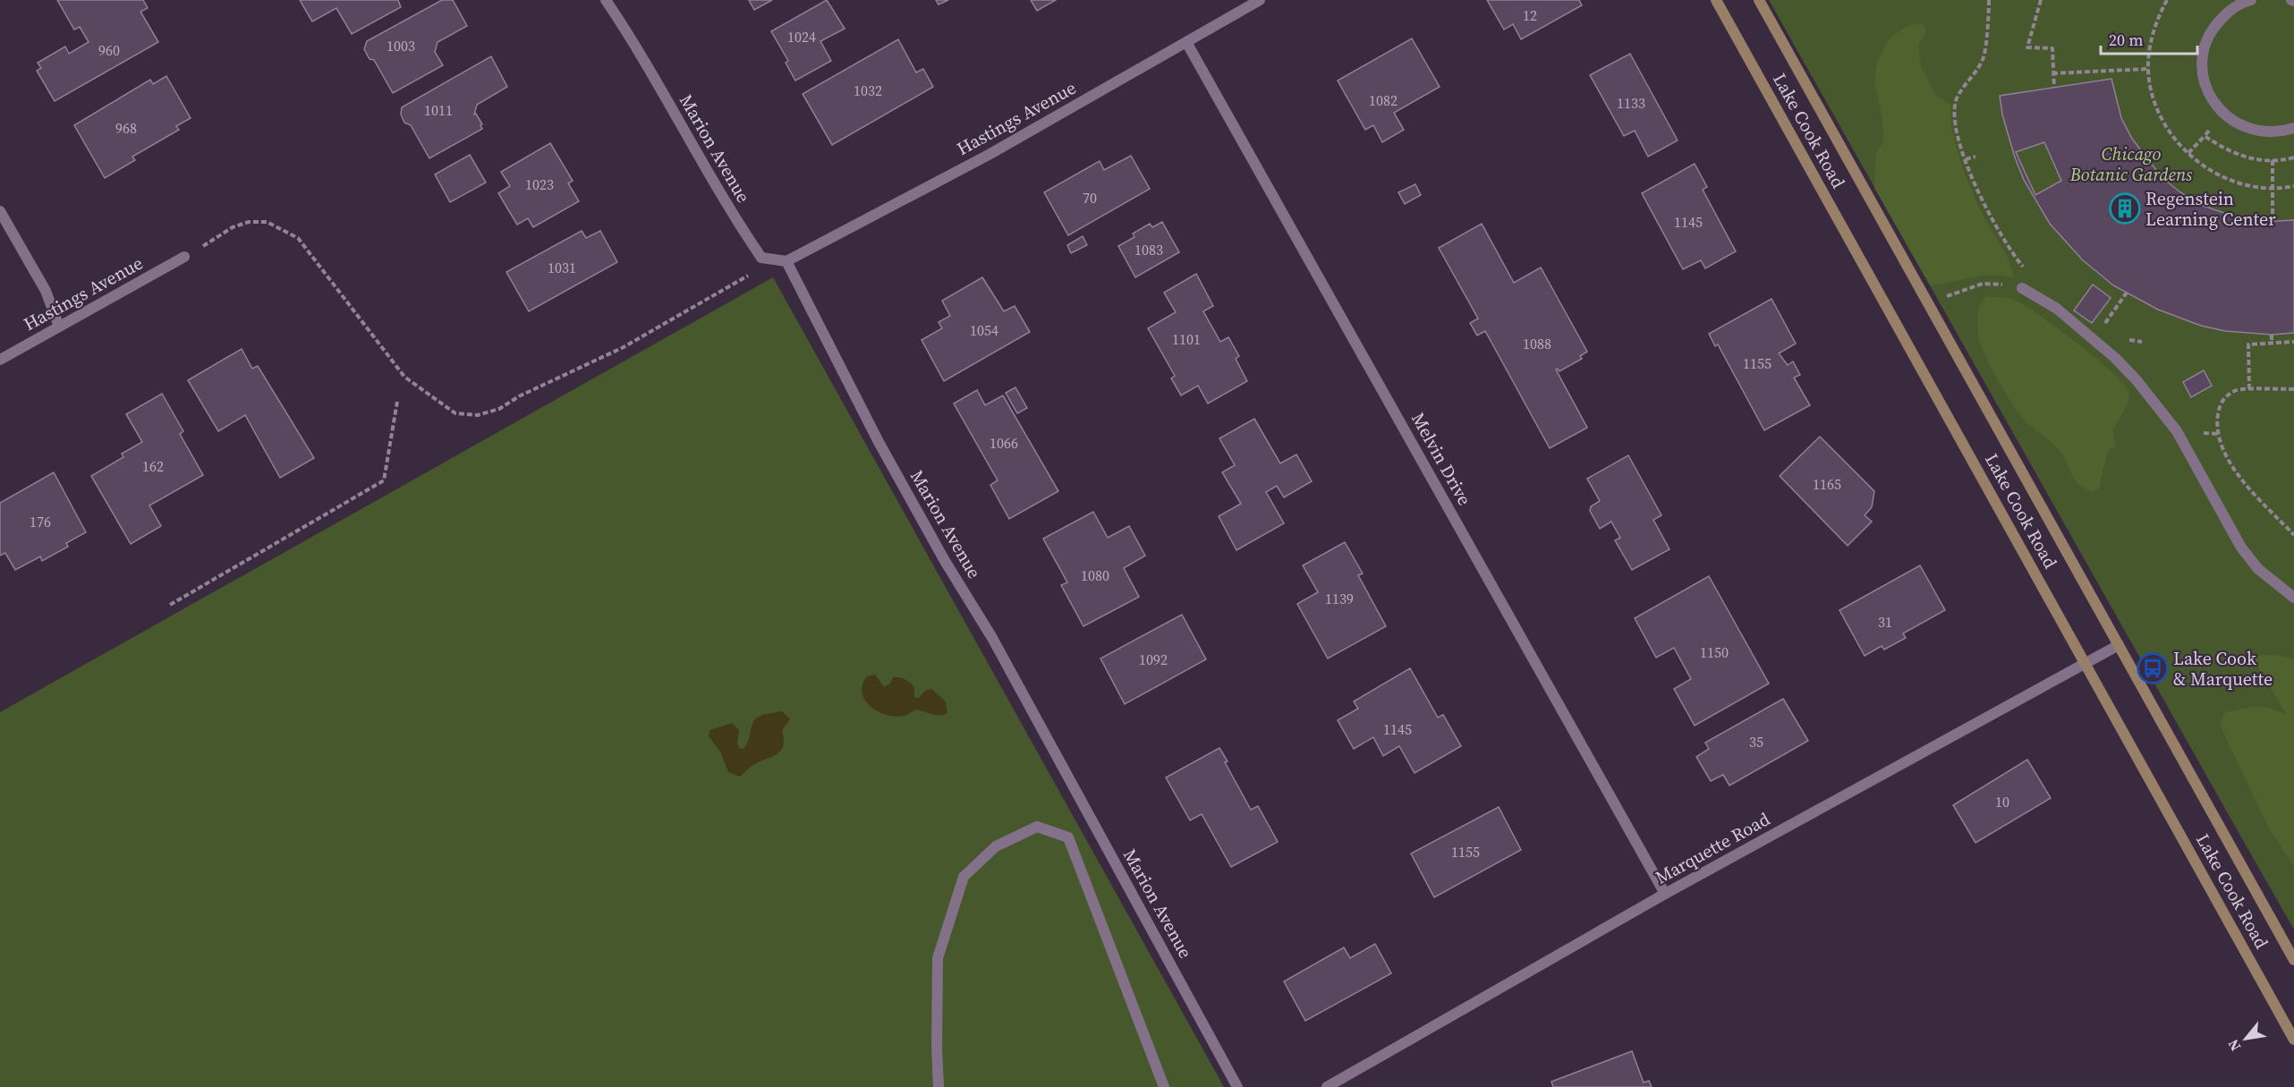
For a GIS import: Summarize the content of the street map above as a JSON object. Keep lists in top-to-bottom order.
{
  "streets": {
    "main road": ["Lake Cook Road"],
    "street": [
      "Hastings Avenue",
      "Marion Avenue",
      "Melvin Drive",
      "Marquette Road"
    ]
  },
  "crossings": [
    ["Hastings Avenue", "Marion Avenue"],
    ["Hastings Avenue", "Melvin Drive"],
    ["Lake Cook Road", "Marquette Road"],
    ["Melvin Drive", "Marquette Road"]
  ],
  "parks": ["Chicago Botanic Gardens"],
  "places": {
    "building": ["Regenstein Learning Center"],
    "bus stop": ["Lake Cook & Marquette"]
  },
  "house_numbers": [
    "12",
    "1024",
    "1003",
    "960",
    "1032",
    "1082",
    "1133",
    "1011",
    "968",
    "1023",
    "70",
    "1145",
    "1083",
    "1031",
    "1054",
    "1101",
    "1088",
    "1155",
    "1066",
    "162",
    "1165",
    "176",
    "1080",
    "1139",
    "31",
    "1150",
    "1092",
    "1145",
    "35",
    "10",
    "1155"
  ],
  "scale_bar": "20 m",
  "north": "bottom left"
}
